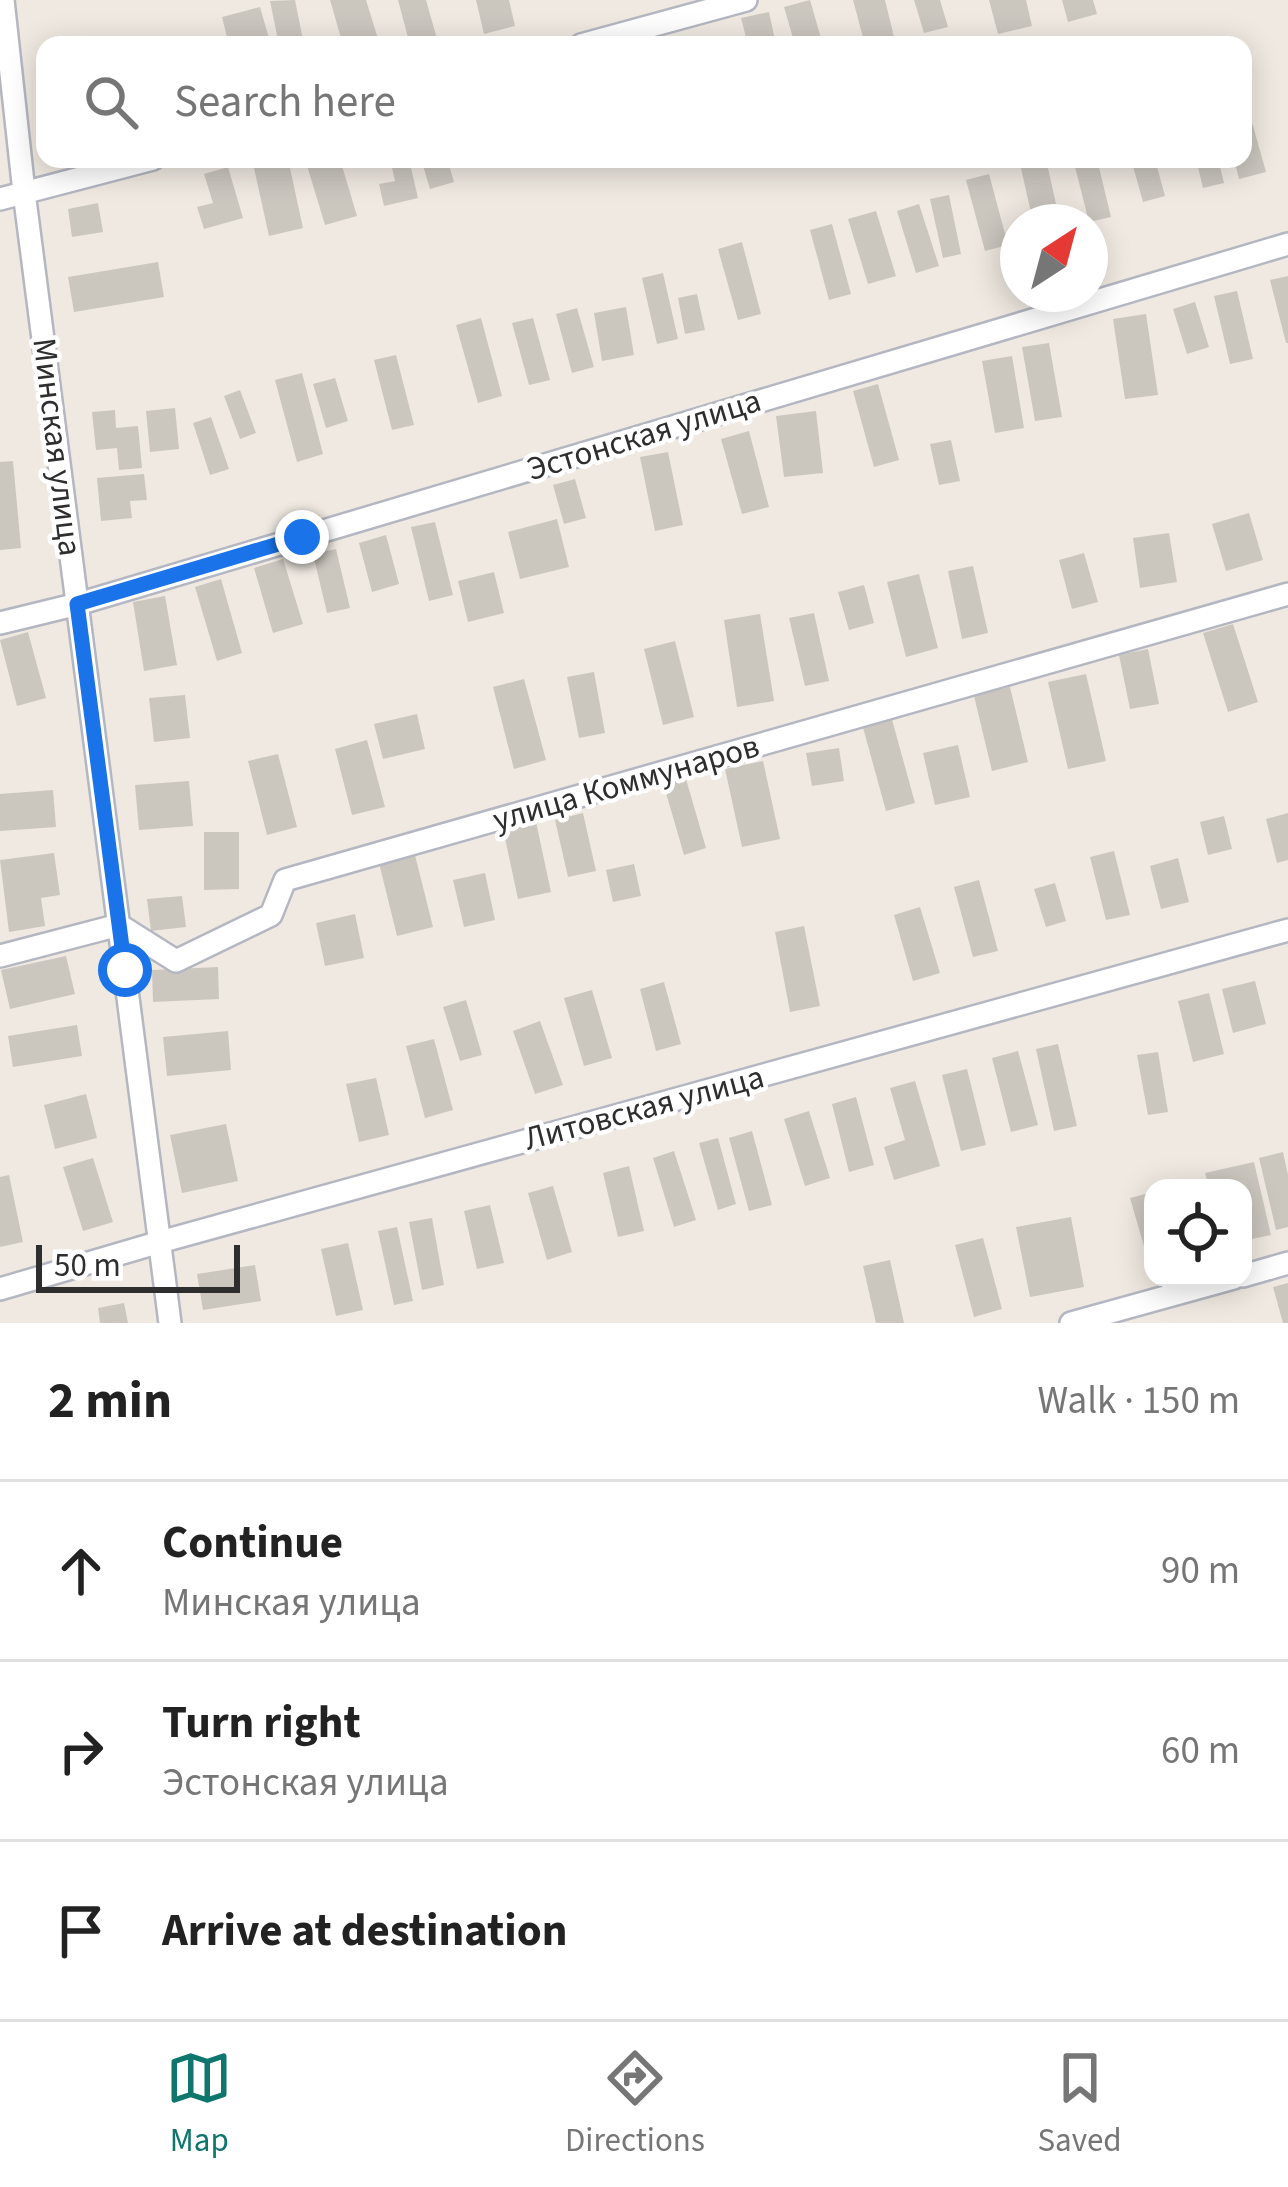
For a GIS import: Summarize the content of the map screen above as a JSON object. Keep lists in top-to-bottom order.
{
  "streets": {
    "street": [
      "Эстонская улица",
      "Минская улица",
      "улица Коммунаров",
      "Литовская улица"
    ]
  },
  "crossings": [
    ["Эстонская улица", "Минская улица"],
    ["Минская улица", "улица Коммунаров"],
    ["Минская улица", "Литовская улица"]
  ],
  "scale_bar": "50 m",
  "north": "top right",
  "page": {
    "search": "Search here",
    "scale": "50 m",
    "heading": ["2 min", "Walk · 150 m"],
    "list": [
      ["Continue", "Минская улица", "90 m"],
      ["Turn right", "Эстонская улица", "60 m"],
      "Arrive at destination"
    ],
    "nav": ["Map", "Directions", "Saved"]
  }
}
